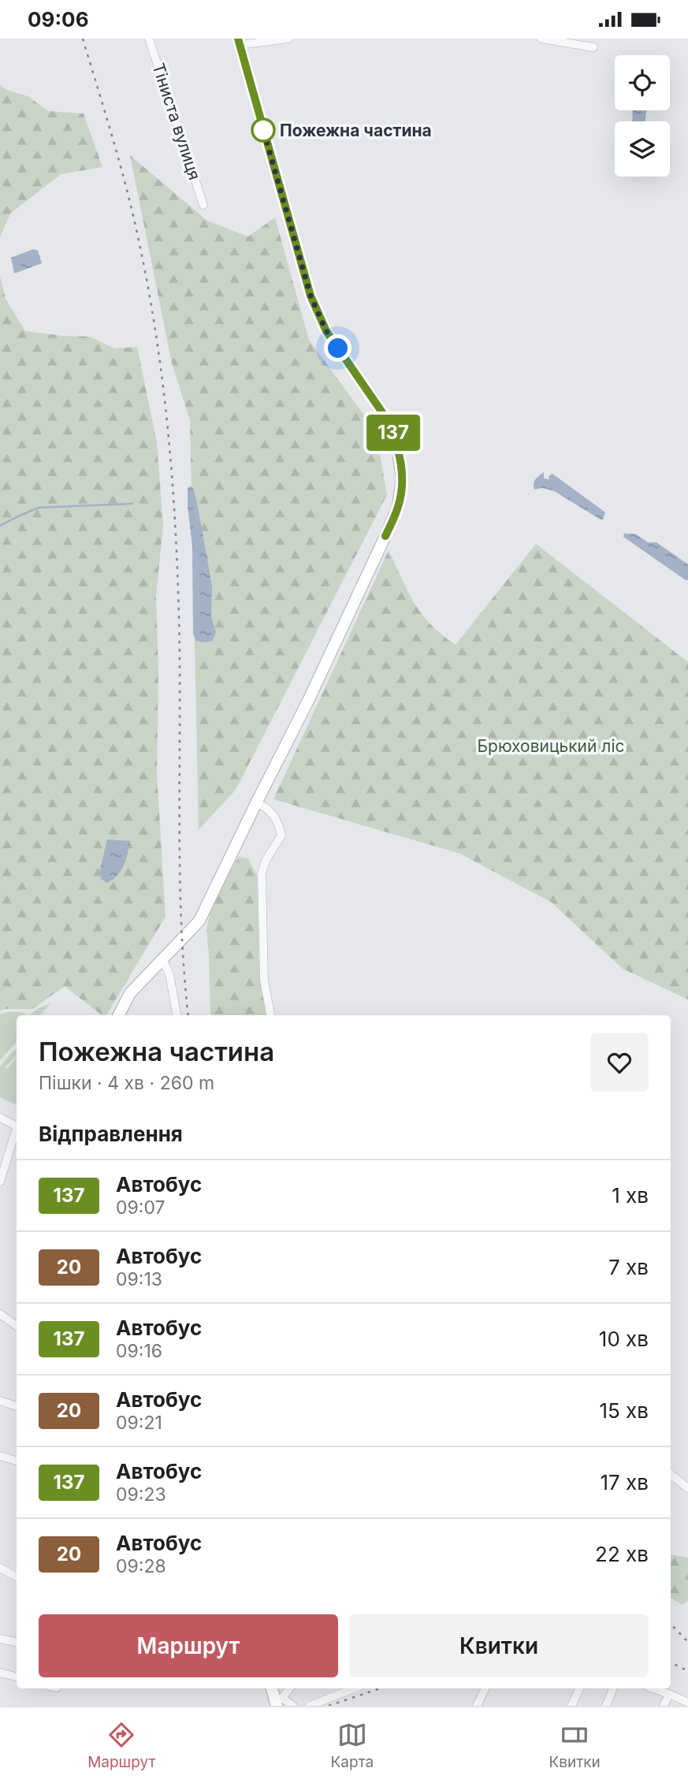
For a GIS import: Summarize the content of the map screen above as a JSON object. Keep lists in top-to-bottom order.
{
  "streets": {
    "street": ["Тіниста вулиця"]
  },
  "parks": ["Брюховицький ліс"],
  "places": ["Пожежна частина"],
  "lines": ["bus line 137"],
  "page": {
    "status": "09:06",
    "on_map": "137",
    "heading": [
      ["Пожежна частина", "Пішки · 4 хв · 260 m"],
      "Відправлення"
    ],
    "list": [
      {
        "mark": "137",
        "name": "Автобус",
        "note": "09:07",
        "value": "1 хв"
      },
      {
        "mark": "20",
        "name": "Автобус",
        "note": "09:13",
        "value": "7 хв"
      },
      {
        "mark": "137",
        "name": "Автобус",
        "note": "09:16",
        "value": "10 хв"
      },
      {
        "mark": "20",
        "name": "Автобус",
        "note": "09:21",
        "value": "15 хв"
      },
      {
        "mark": "137",
        "name": "Автобус",
        "note": "09:23",
        "value": "17 хв"
      },
      {
        "mark": "20",
        "name": "Автобус",
        "note": "09:28",
        "value": "22 хв"
      }
    ],
    "buttons": ["Маршрут", "Квитки"],
    "tabs": ["Маршрут", "Карта", "Квитки"]
  }
}
